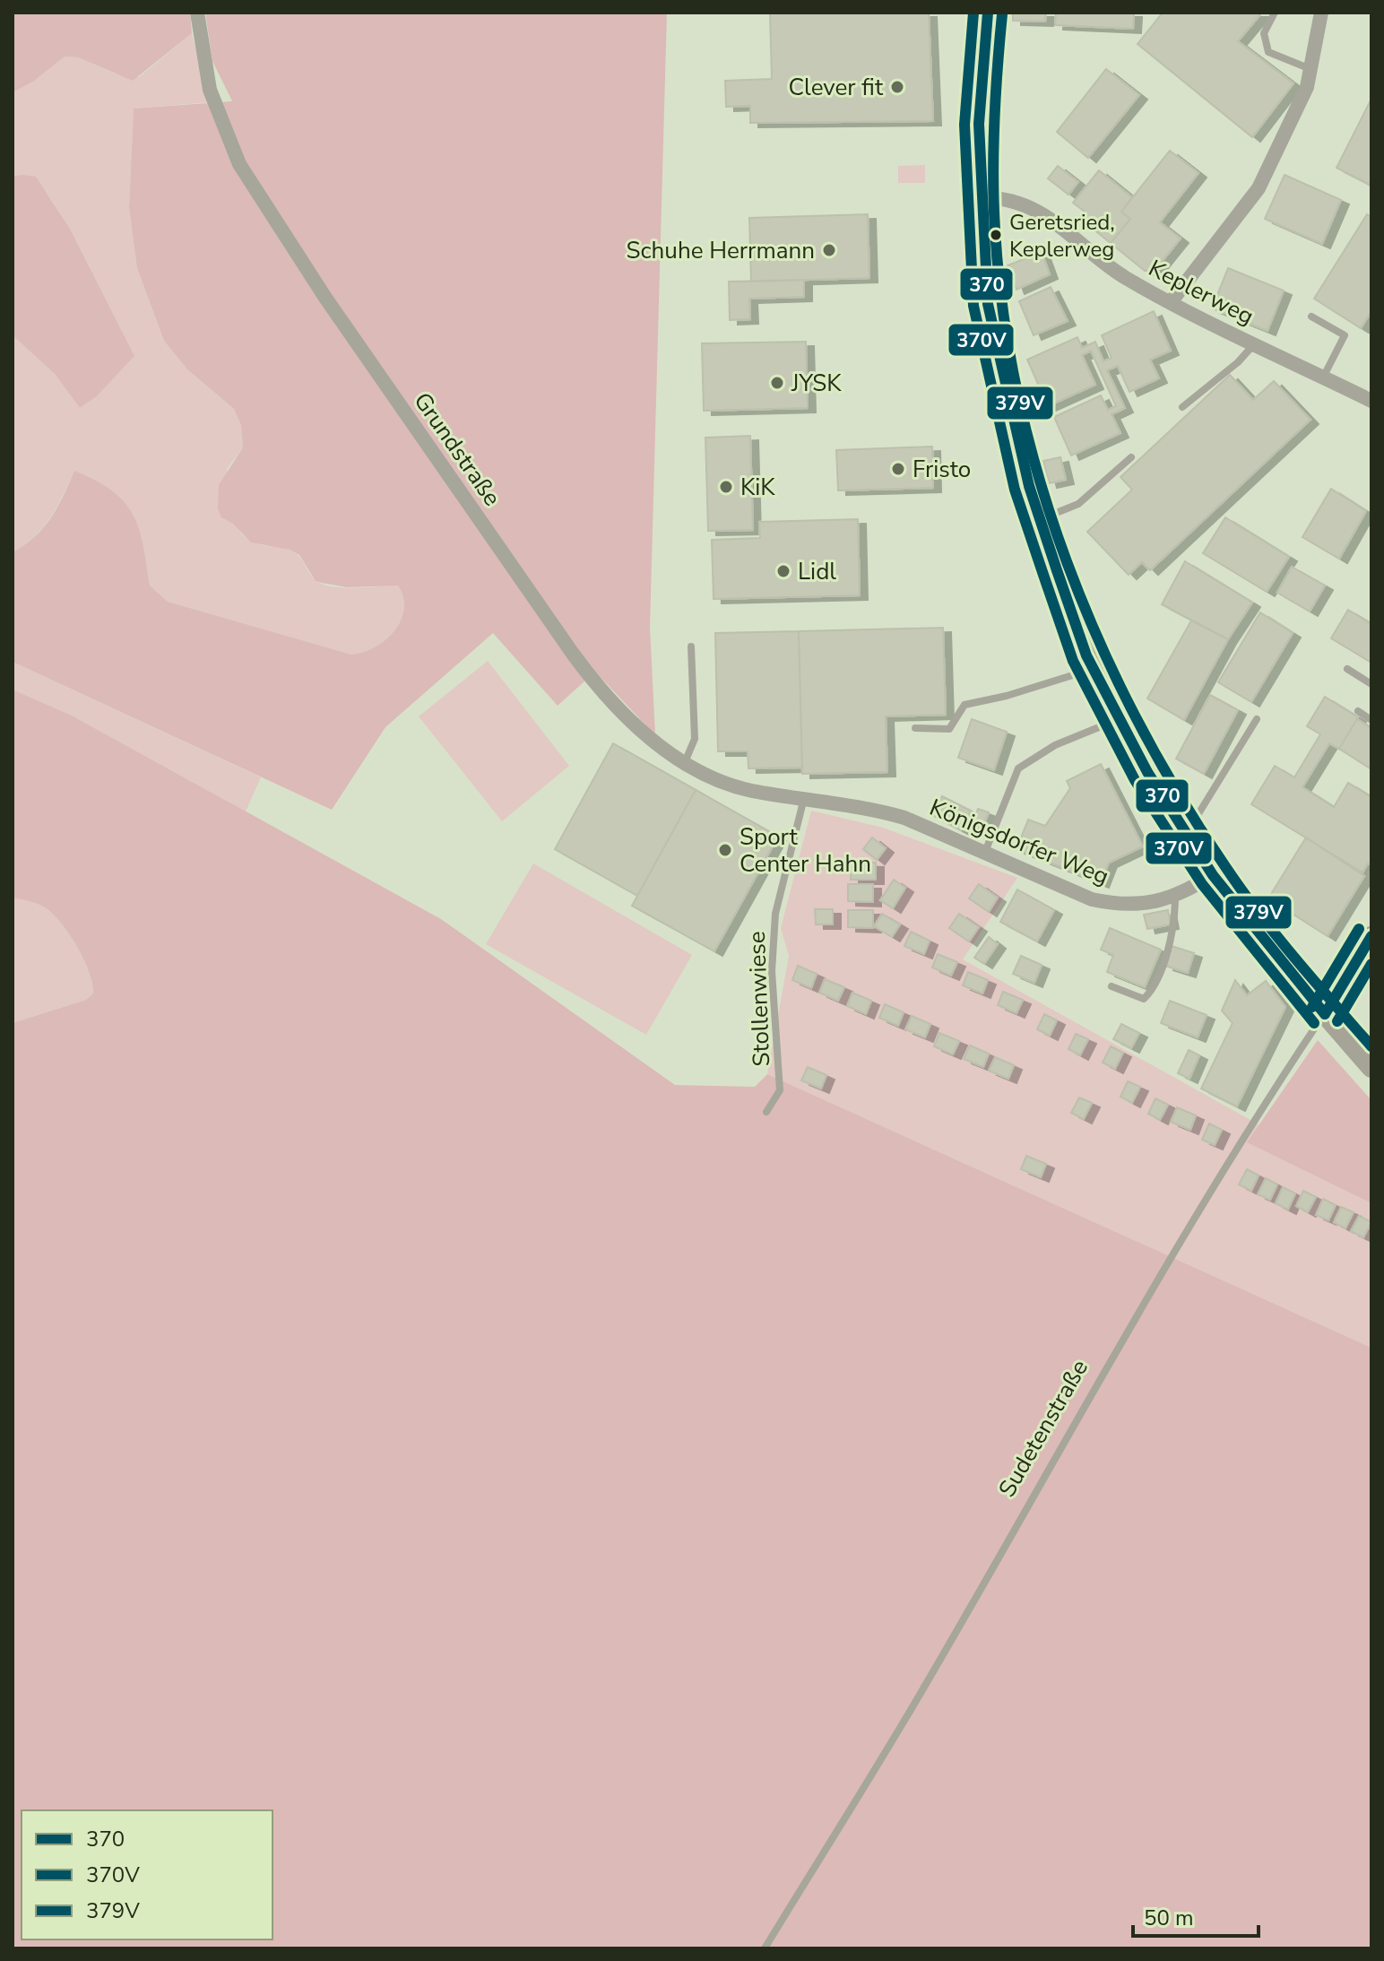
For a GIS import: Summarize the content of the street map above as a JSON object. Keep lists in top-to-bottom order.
{
  "streets": {
    "street": [
      "Keplerweg",
      "Grundstraße",
      "Königsdorfer Weg",
      "Sudetenstraße"
    ],
    "lane": ["Stollenwiese"]
  },
  "crossings": [
    ["Grundstraße", "Königsdorfer Weg"],
    ["Grundstraße", "Stollenwiese"],
    ["Königsdorfer Weg", "Stollenwiese"]
  ],
  "places": [
    "Clever fit",
    "Geretsried, Keplerweg",
    "Schuhe Herrmann",
    "JYSK",
    "Fristo",
    "KiK",
    "Lidl",
    "Sport Center Hahn"
  ],
  "lines": ["transit line 370", "transit line 370V", "transit line 379V"],
  "legend": ["370", "370V", "379V"],
  "scale_bar": "50 m"
}
